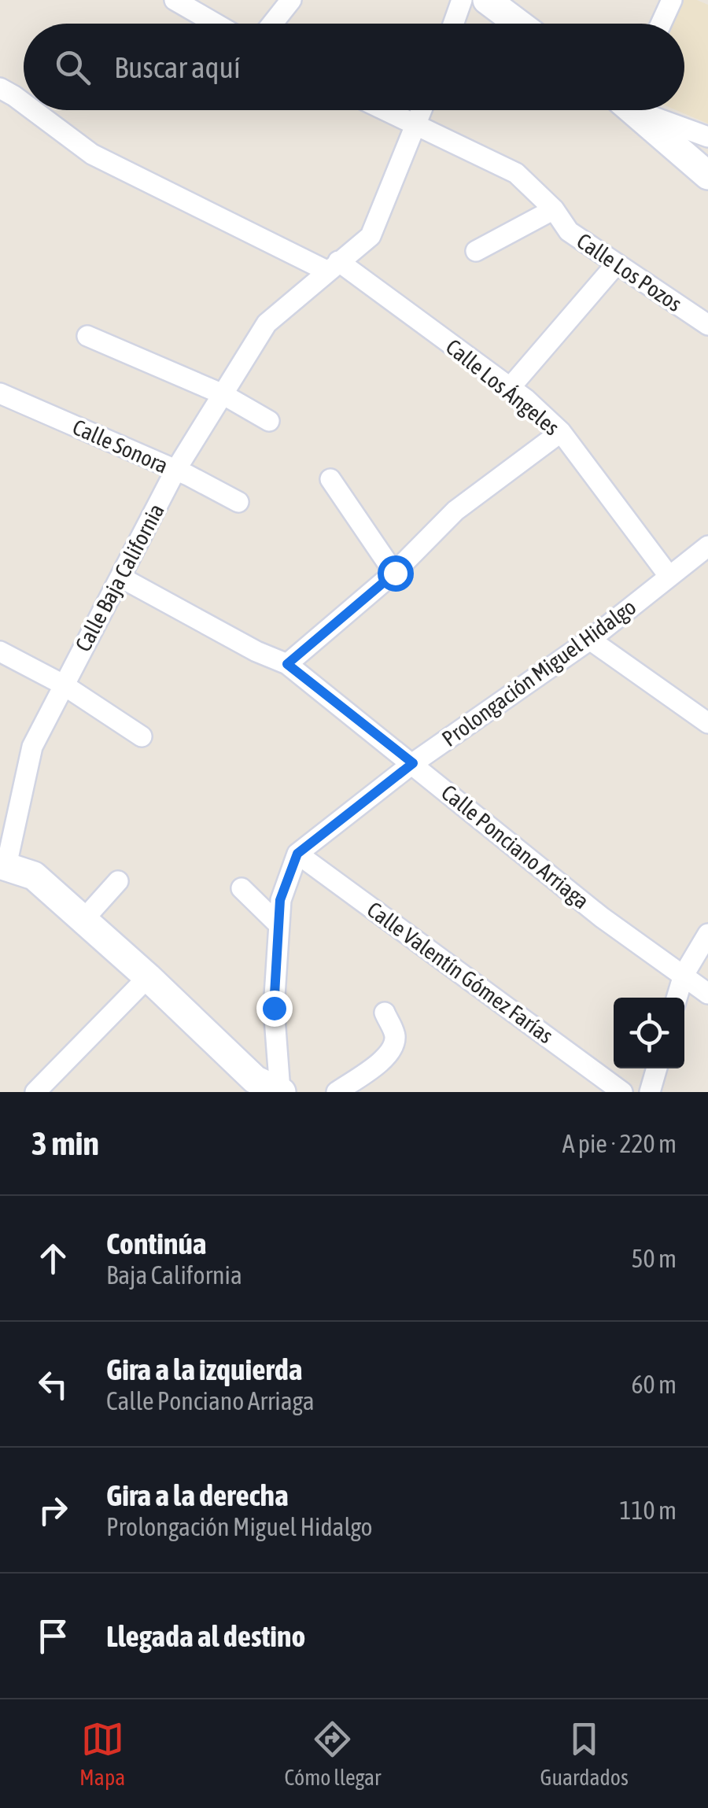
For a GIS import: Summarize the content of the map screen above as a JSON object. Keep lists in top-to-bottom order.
{
  "streets": {
    "street": [
      "Calle Los Pozos",
      "Calle Los Ángeles",
      "Calle Sonora",
      "Calle Baja California",
      "Prolongación Miguel Hidalgo",
      "Calle Ponciano Arriaga",
      "Calle Valentín Gómez Farías"
    ]
  },
  "crossings": [
    ["Calle Los Pozos", "Calle Baja California"],
    ["Calle Los Ángeles", "Calle Baja California"],
    ["Calle Los Ángeles", "Prolongación Miguel Hidalgo"],
    ["Calle Sonora", "Calle Baja California"],
    ["Calle Baja California", "Calle Ponciano Arriaga"],
    ["Prolongación Miguel Hidalgo", "Calle Ponciano Arriaga"],
    ["Prolongación Miguel Hidalgo", "Calle Valentín Gómez Farías"]
  ],
  "page": {
    "search": "Buscar aquí",
    "heading": ["3 min", "A pie · 220 m"],
    "list": [
      ["Continúa", "Baja California", "50 m"],
      ["Gira a la izquierda", "Calle Ponciano Arriaga", "60 m"],
      ["Gira a la derecha", "Prolongación Miguel Hidalgo", "110 m"],
      "Llegada al destino"
    ],
    "nav": ["Mapa", "Cómo llegar", "Guardados"]
  }
}
